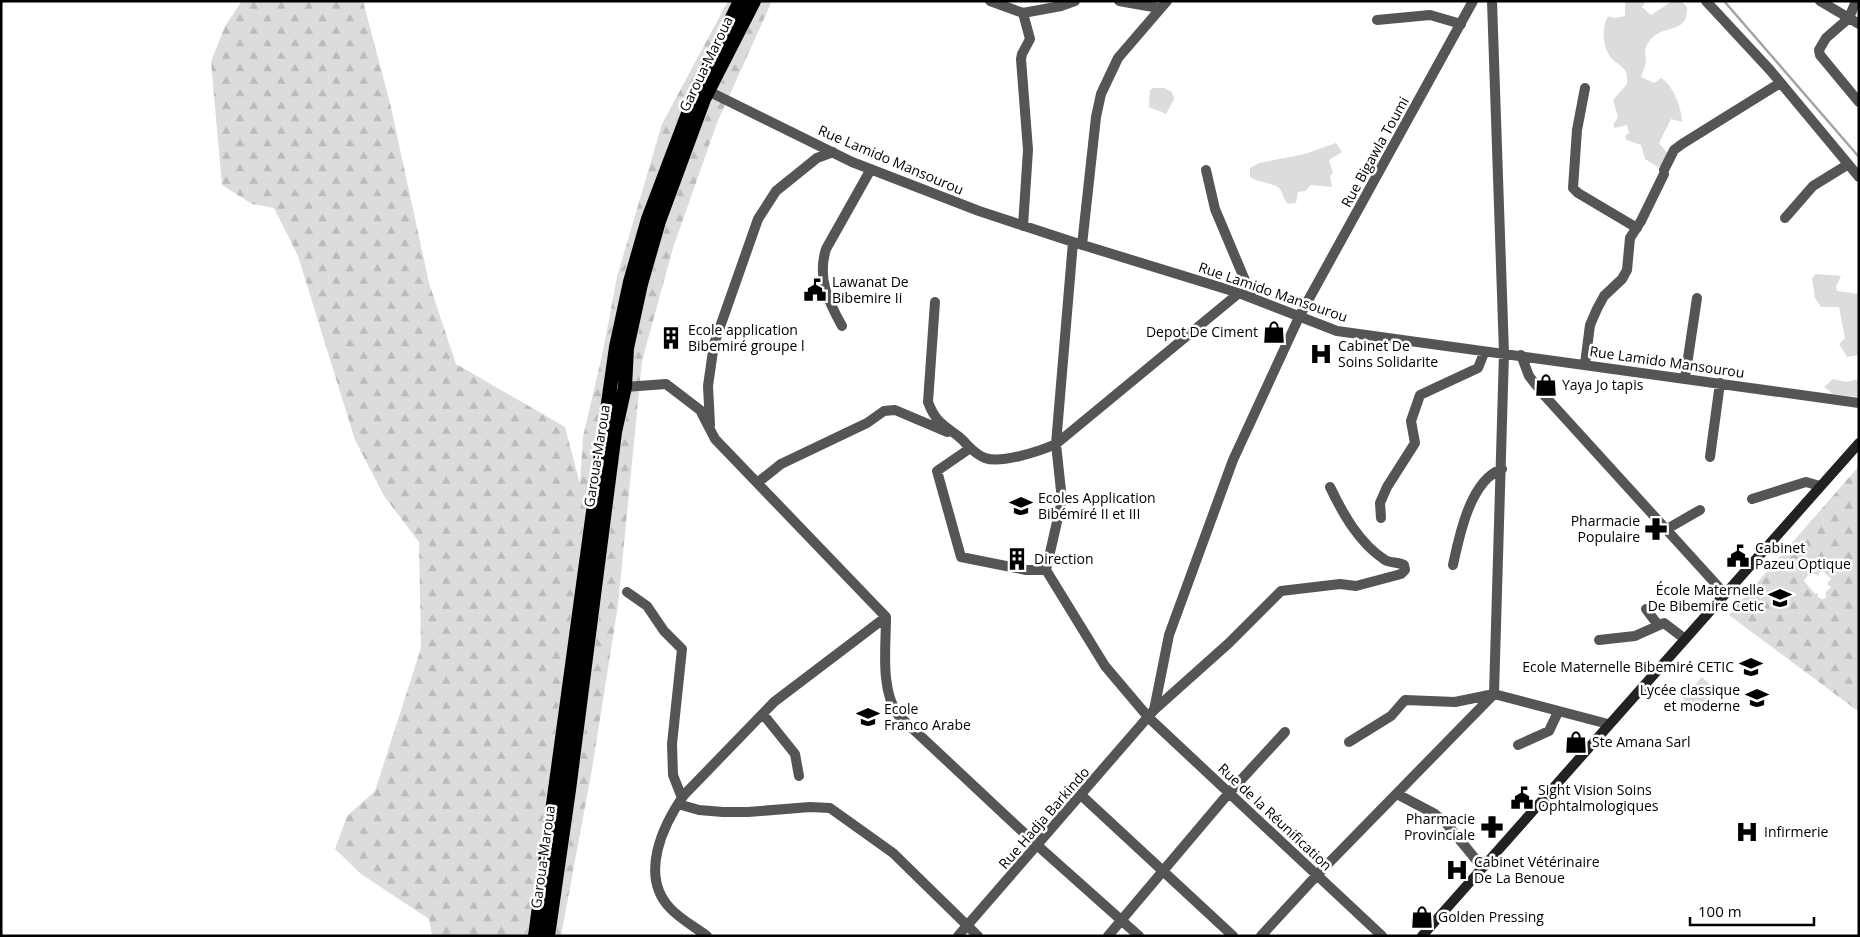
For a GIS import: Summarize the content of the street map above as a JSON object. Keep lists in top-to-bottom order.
{
  "streets": {
    "highway": ["Garoua-Maroua"],
    "street": [
      "Rue Bigawla Toumi",
      "Rue Lamido Mansourou",
      "Rue de la Réunification",
      "Rue Hadja Barkindo"
    ]
  },
  "crossings": [
    ["Garoua-Maroua", "Rue Lamido Mansourou"],
    ["Rue Bigawla Toumi", "Rue Lamido Mansourou"],
    ["Rue Bigawla Toumi", "Rue de la Réunification"],
    ["Rue Bigawla Toumi", "Rue Hadja Barkindo"],
    ["Rue de la Réunification", "Rue Hadja Barkindo"]
  ],
  "places": {
    "public building": ["Lawanat De Bibemire Ii", "Cabinet Pazeu Optique", "Sight Vision Soins Ophtalmologiques"],
    "shop": [
      "Depot De Ciment",
      "Yaya Jo tapis",
      "Ste Amana Sarl",
      "Golden Pressing"
    ],
    "building": ["Ecole application Bibemiré groupe l", "Direction"],
    "hospital": ["Cabinet De Soins Solidarite", "Infirmerie", "Cabinet Vétérinaire De La Benoue"],
    "school or university": [
      "Ecoles Application Bibémiré II et III",
      "École Maternelle De Bibemire Cetic",
      "Ecole Maternelle Bibemiré CETIC",
      "Lycée classique et moderne",
      "Ecole Franco Arabe"
    ],
    "pharmacy": ["Pharmacie Populaire", "Pharmacie Provinciale"]
  },
  "scale_bar": "100 m"
}
